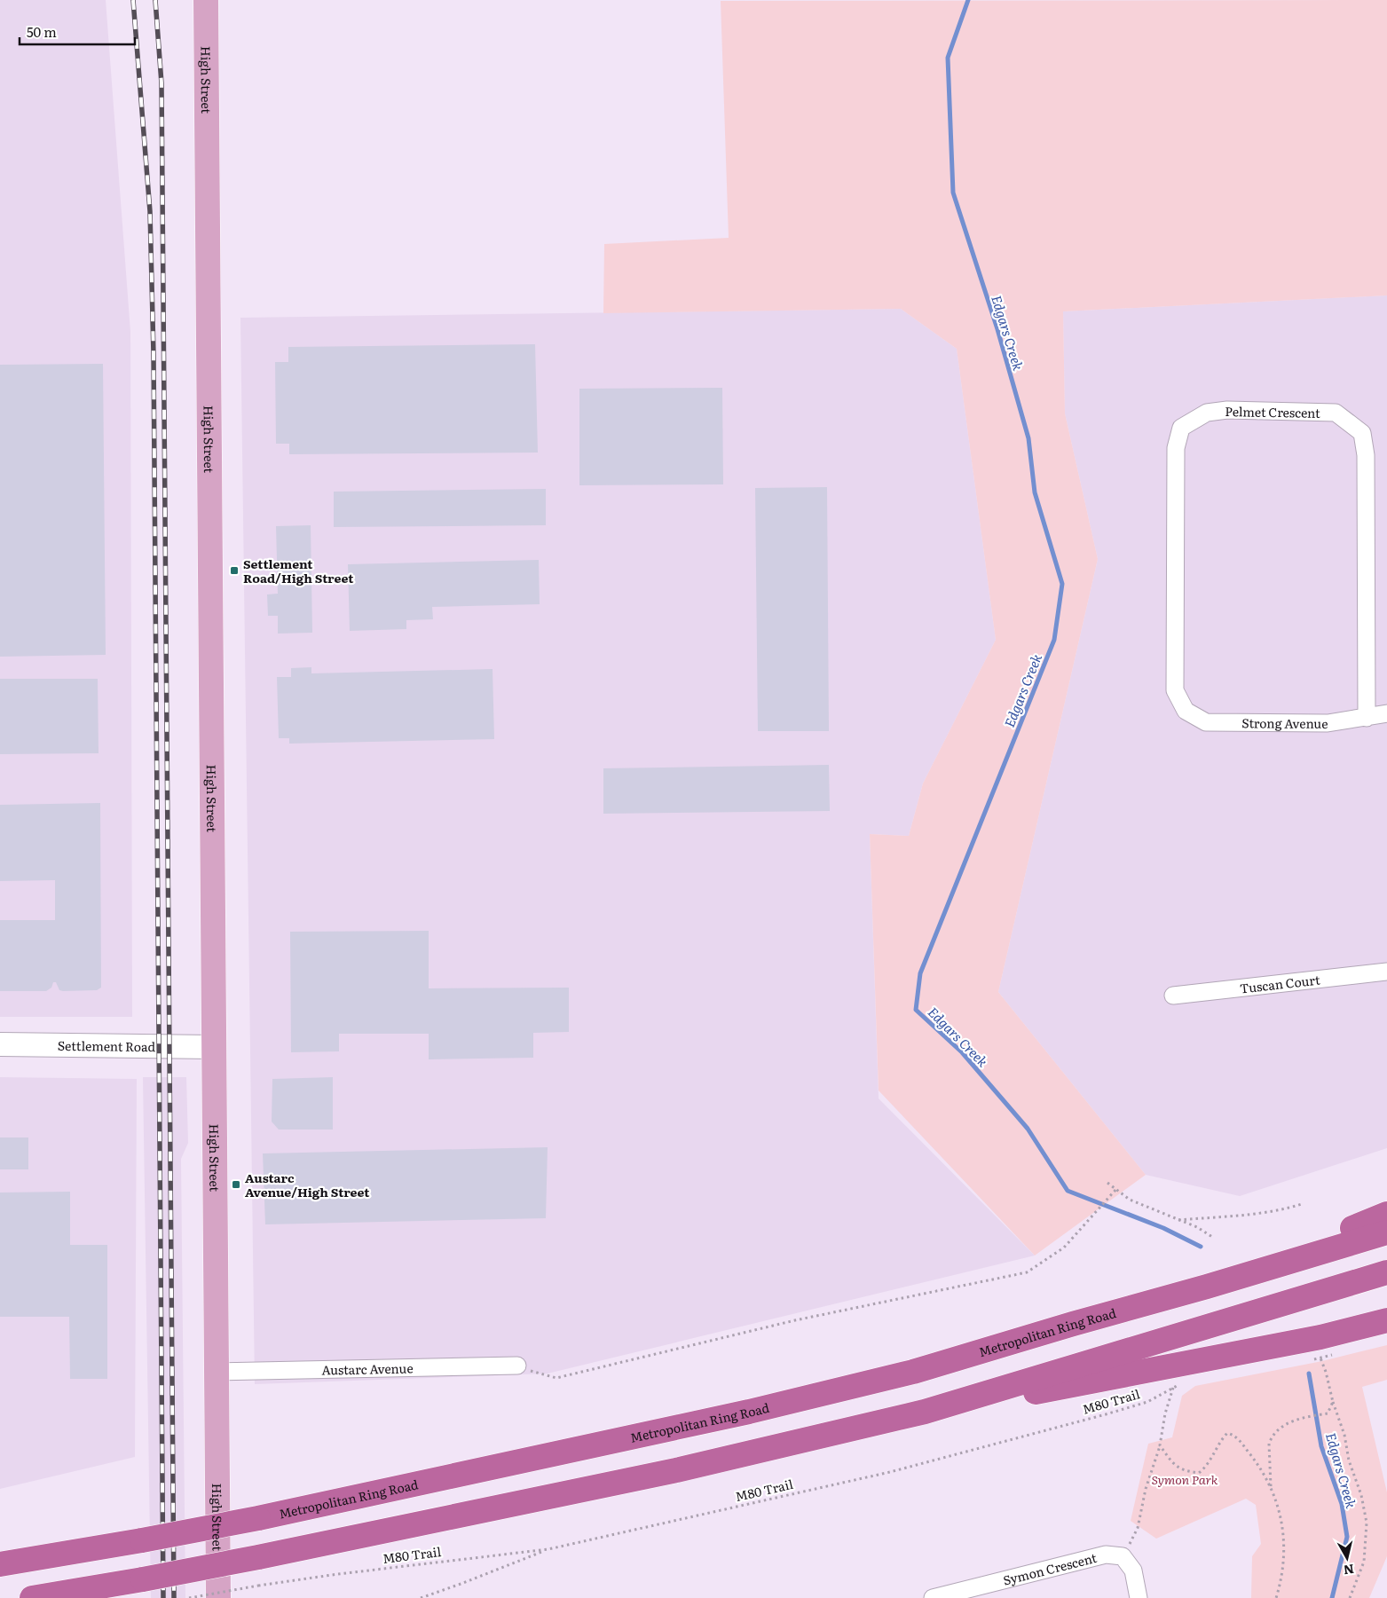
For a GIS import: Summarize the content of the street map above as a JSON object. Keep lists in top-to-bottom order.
{
  "streets": {
    "highway": ["Metropolitan Ring Road"],
    "main road": ["High Street", "Settlement Road"],
    "street": [
      "Pelmet Crescent",
      "Strong Avenue",
      "Tuscan Court",
      "Austarc Avenue",
      "Symon Crescent"
    ],
    "path": ["M80 Trail"]
  },
  "crossings": [
    ["High Street", "Settlement Road"],
    ["High Street", "Austarc Avenue"],
    ["Pelmet Crescent", "Strong Avenue"]
  ],
  "water": ["Edgars Creek"],
  "parks": ["Symon Park"],
  "places": {
    "transit": ["Settlement Road/High Street", "Austarc Avenue/High Street"]
  },
  "scale_bar": "50 m",
  "north": "bottom"
}
